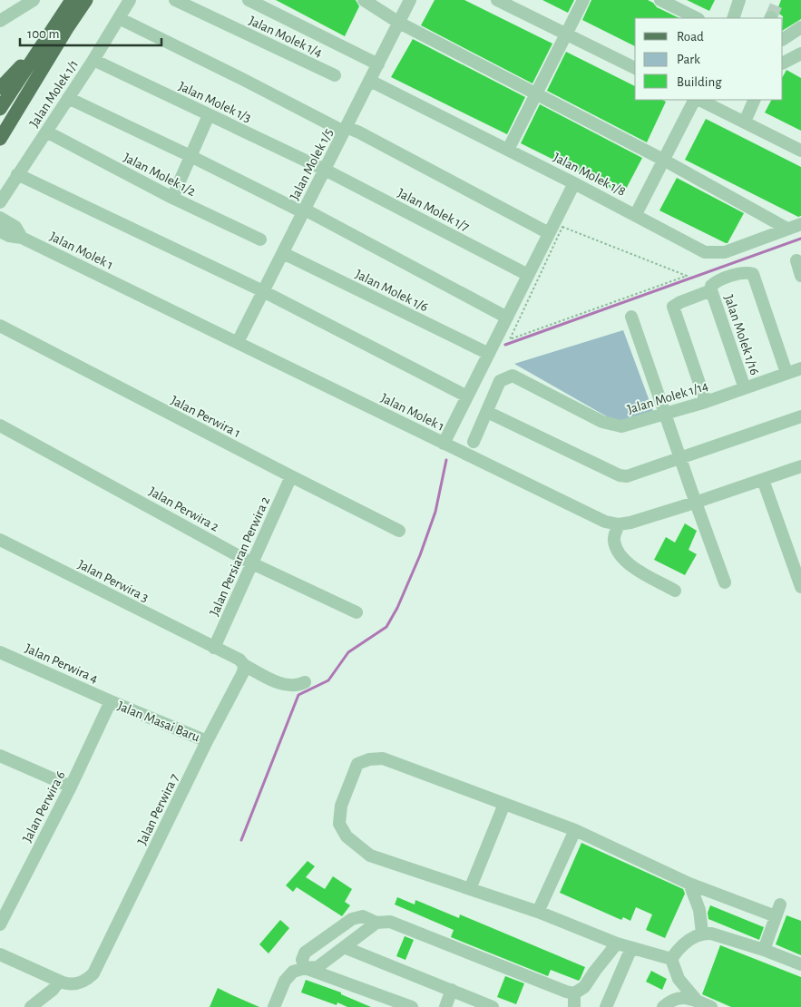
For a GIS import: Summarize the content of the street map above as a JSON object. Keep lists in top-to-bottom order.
{
  "streets": {
    "street": [
      "Jalan Molek 1/4",
      "Jalan Molek 1/1",
      "Jalan Molek 1/3",
      "Jalan Molek 1/5",
      "Jalan Molek 1/2",
      "Jalan Molek 1/8",
      "Jalan Molek 1/7",
      "Jalan Molek 1",
      "Jalan Molek 1/6",
      "Jalan Molek 1/16",
      "Jalan Molek 1/14",
      "Jalan Perwira 1",
      "Jalan Perwira 2",
      "Jalan Persiaran Perwira 2",
      "Jalan Perwira 3",
      "Jalan Perwira 4",
      "Jalan Masai Baru",
      "Jalan Perwira 6",
      "Jalan Perwira 7"
    ]
  },
  "crossings": [
    ["Jalan Molek 1/1", "Jalan Molek 1/3"],
    ["Jalan Molek 1/1", "Jalan Molek 1/2"],
    ["Jalan Molek 1/3", "Jalan Molek 1/5"],
    ["Jalan Molek 1/3", "Jalan Molek 1/7"],
    ["Jalan Molek 1/5", "Jalan Molek 1/8"],
    ["Jalan Molek 1/5", "Jalan Molek 1/7"],
    ["Jalan Molek 1/5", "Jalan Molek 1"],
    ["Jalan Molek 1/5", "Jalan Molek 1/6"],
    ["Jalan Molek 1/16", "Jalan Molek 1/14"],
    ["Jalan Perwira 1", "Jalan Persiaran Perwira 2"],
    ["Jalan Perwira 2", "Jalan Persiaran Perwira 2"],
    ["Jalan Persiaran Perwira 2", "Jalan Perwira 3"],
    ["Jalan Perwira 4", "Jalan Masai Baru"],
    ["Jalan Perwira 4", "Jalan Perwira 6"],
    ["Jalan Masai Baru", "Jalan Perwira 6"],
    ["Jalan Masai Baru", "Jalan Perwira 7"]
  ],
  "legend": ["Road", "Park", "Building"],
  "scale_bar": "100 m"
}
